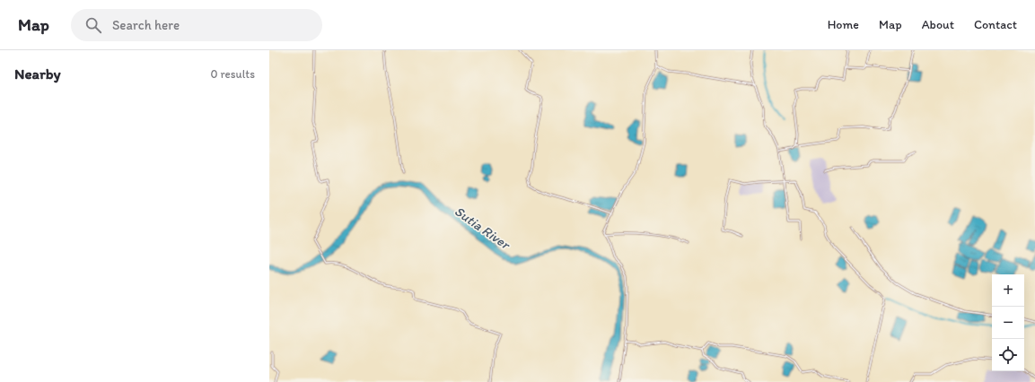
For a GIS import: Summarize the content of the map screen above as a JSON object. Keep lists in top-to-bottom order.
{
  "water": ["Sutia River"],
  "page": {
    "header": "Map",
    "search": "Search here",
    "nav": [
      "Home",
      "Map",
      "About",
      "Contact"
    ],
    "heading": ["Nearby", "0 results"],
    "map_buttons": ["+", "−"]
  }
}
